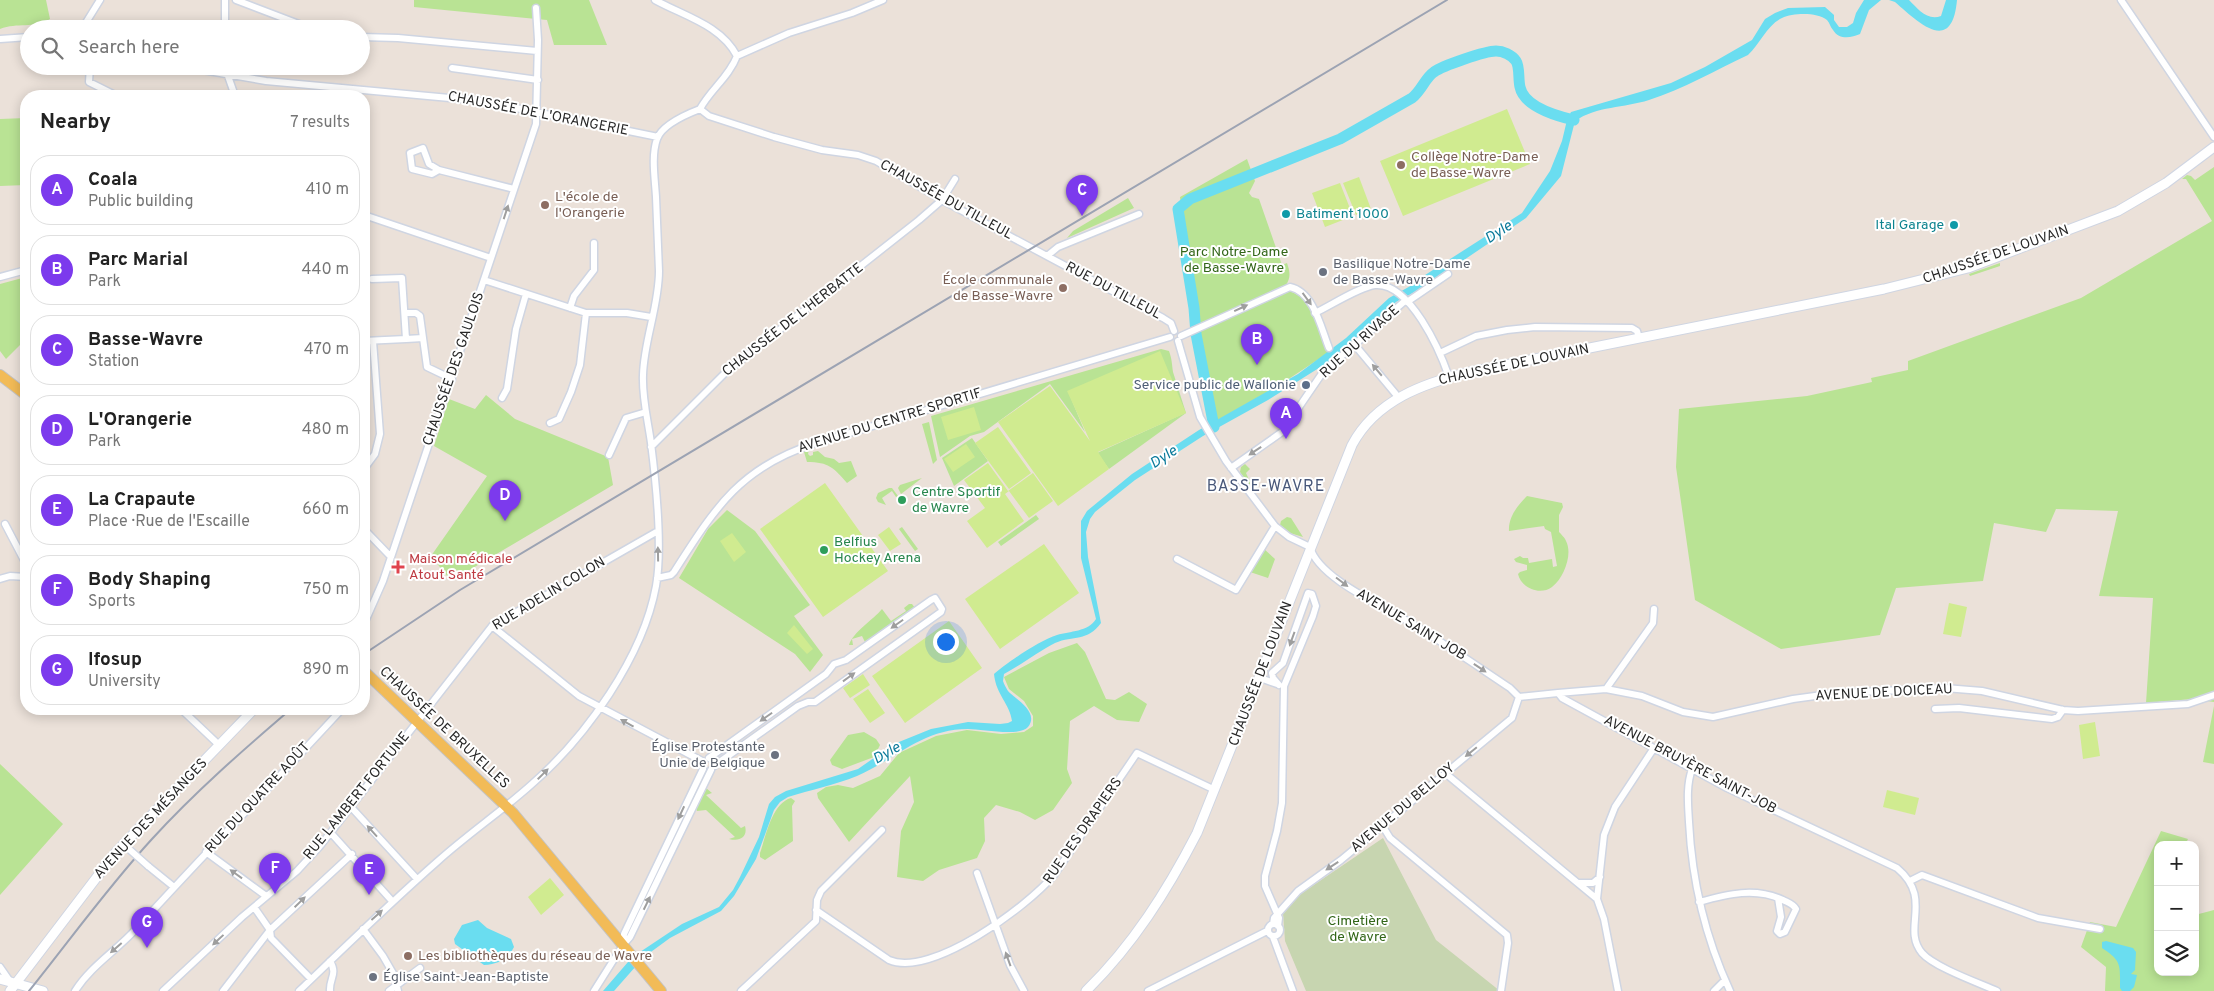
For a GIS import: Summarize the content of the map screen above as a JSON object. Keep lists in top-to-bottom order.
{
  "streets": {
    "main road": ["CHAUSSÉE DE LOUVAIN", "CHAUSSÉE DE BRUXELLES", "AVENUE DES MÉSANGES"],
    "street": [
      "CHAUSSÉE DE L'ORANGERIE",
      "CHAUSSÉE DU TILLEUL",
      "RUE DU TILLEUL",
      "CHAUSSÉE DE L'HERBATTE",
      "RUE DU RIVAGE",
      "CHAUSSÉE DES GAULOIS",
      "AVENUE DU CENTRE SPORTIF",
      "RUE ADELIN COLON",
      "AVENUE SAINT JOB",
      "AVENUE DE DOICEAU",
      "AVENUE BRUYÈRE SAINT-JOB",
      "RUE LAMBERT FORTUNE",
      "RUE DU QUATRE AOÛT",
      "AVENUE DU BELLOY",
      "RUE DES DRAPIERS"
    ]
  },
  "crossings": [
    ["CHAUSSÉE DE L'ORANGERIE", "CHAUSSÉE DES GAULOIS"],
    ["CHAUSSÉE DU TILLEUL", "RUE DU TILLEUL"],
    ["CHAUSSÉE DU TILLEUL", "CHAUSSÉE DE L'HERBATTE"],
    ["CHAUSSÉE DE LOUVAIN", "AVENUE SAINT JOB"],
    ["CHAUSSÉE DE LOUVAIN", "RUE DES DRAPIERS"],
    ["RUE ADELIN COLON", "CHAUSSÉE DE BRUXELLES"],
    ["RUE ADELIN COLON", "RUE LAMBERT FORTUNE"],
    ["AVENUE SAINT JOB", "AVENUE DU BELLOY"],
    ["AVENUE DE DOICEAU", "AVENUE BRUYÈRE SAINT-JOB"],
    ["CHAUSSÉE DE BRUXELLES", "RUE LAMBERT FORTUNE"]
  ],
  "one_way": [
    "RUE DU RIVAGE",
    "AVENUE SAINT JOB",
    "RUE DU QUATRE AOÛT",
    "AVENUE DU BELLOY"
  ],
  "districts": ["BASSE-WAVRE"],
  "water": ["Dyle"],
  "parks": ["Parc Notre-Dame de Basse-Wavre", "Cimetière de Wavre"],
  "places": {
    "other": [
      "Collège Notre-Dame de Basse-Wavre",
      "L'école de l'Orangerie",
      "Batiment 1000",
      "Ital Garage",
      "Basilique Notre-Dame de Basse-Wavre",
      "École communale de Basse-Wavre",
      "Service public de Wallonie",
      "Centre Sportif de Wavre",
      "Belfius Hockey Arena",
      "Église Protestante Unie de Belgique",
      "Les bibliothèques du réseau de Wavre",
      "Église Saint-Jean-Baptiste"
    ],
    "health": ["Maison médicale Atout Santé"]
  },
  "page": {
    "search": "Search here",
    "heading": ["Nearby", "7 results"],
    "list": [
      {
        "mark": "A",
        "name": "Coala",
        "note": "Public building",
        "value": "410 m"
      },
      {
        "mark": "B",
        "name": "Parc Marial",
        "note": "Park",
        "value": "440 m"
      },
      {
        "mark": "C",
        "name": "Basse-Wavre",
        "note": "Station",
        "value": "470 m"
      },
      {
        "mark": "D",
        "name": "L'Orangerie",
        "note": "Park",
        "value": "480 m"
      },
      {
        "mark": "E",
        "name": "La Crapaute",
        "note": "Place · Rue de l'Escaille",
        "value": "660 m"
      },
      {
        "mark": "F",
        "name": "Body Shaping",
        "note": "Sports",
        "value": "750 m"
      },
      {
        "mark": "G",
        "name": "Ifosup",
        "note": "University",
        "value": "890 m"
      }
    ],
    "pins": [
      "C",
      "B",
      "A",
      "D",
      "F",
      "E",
      "G"
    ],
    "map_buttons": ["+", "−"]
  }
}
